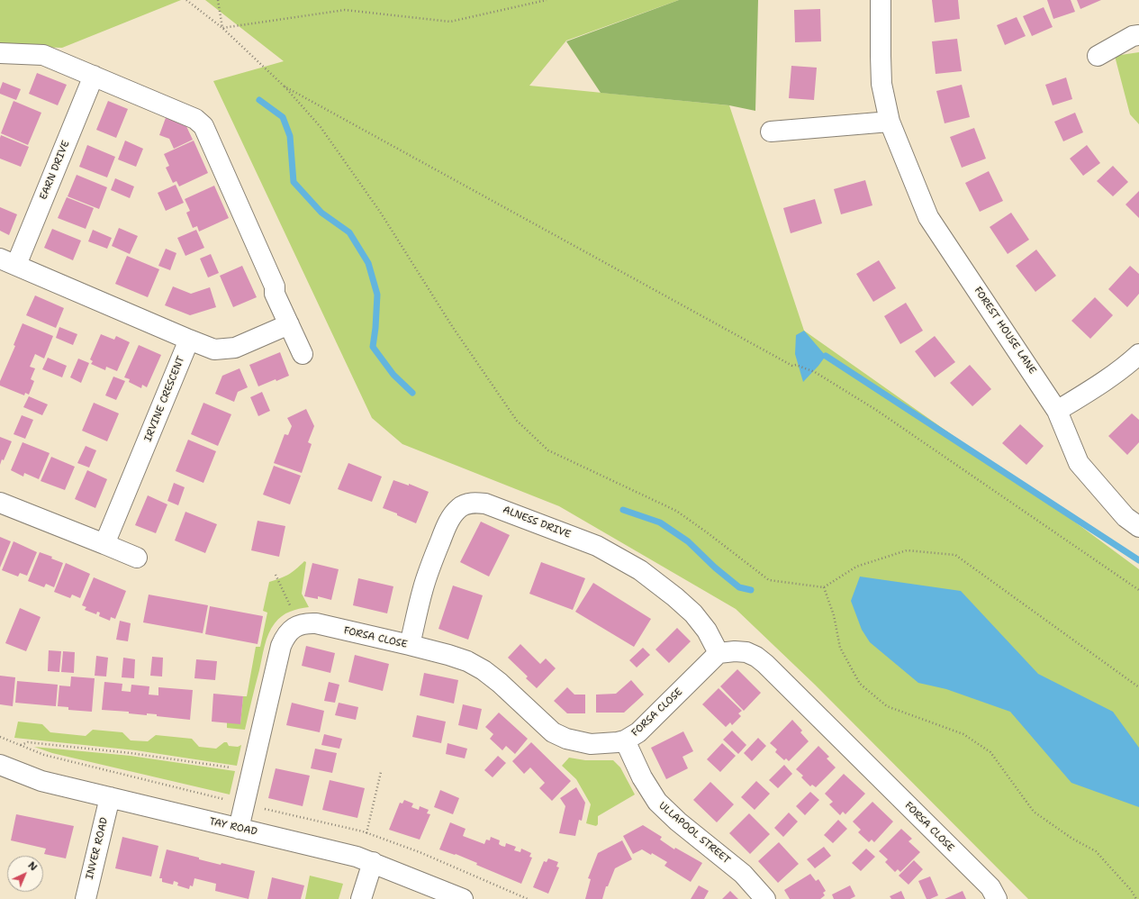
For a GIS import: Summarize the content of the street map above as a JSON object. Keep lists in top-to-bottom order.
{
  "streets": {
    "street": [
      "EARN DRIVE",
      "FOREST HOUSE LANE",
      "IRVINE CRESCENT",
      "ALNESS DRIVE",
      "FORSA CLOSE",
      "TAY ROAD",
      "ULLAPOOL STREET",
      "INVER ROAD"
    ]
  },
  "crossings": [
    ["ALNESS DRIVE", "FORSA CLOSE"],
    ["FORSA CLOSE", "ULLAPOOL STREET"],
    ["TAY ROAD", "INVER ROAD"]
  ],
  "north": "top right"
}
